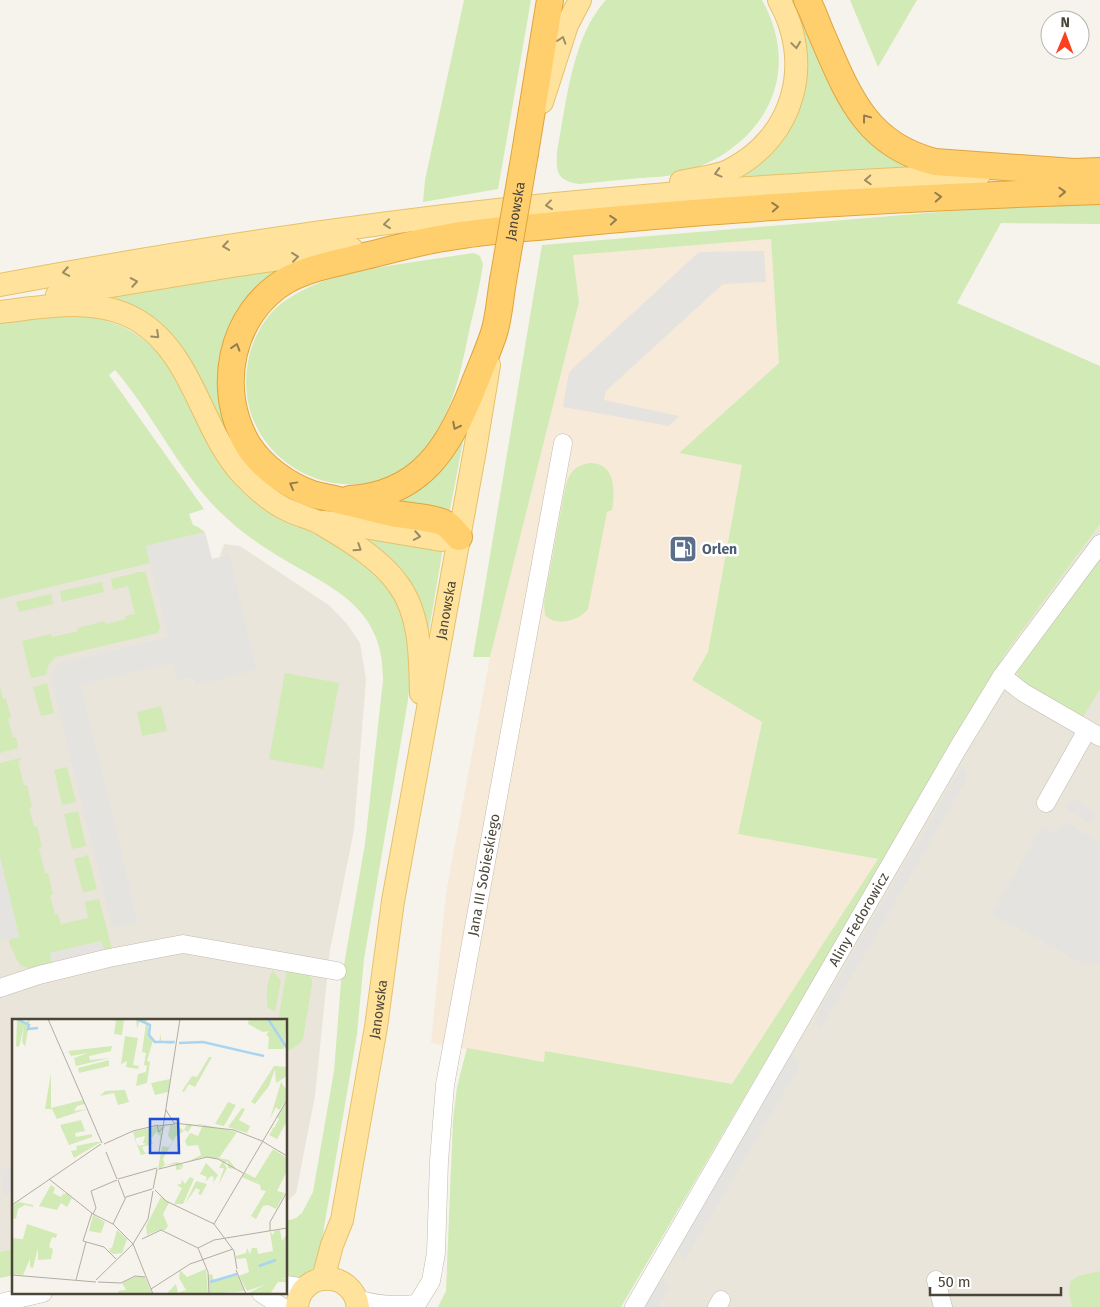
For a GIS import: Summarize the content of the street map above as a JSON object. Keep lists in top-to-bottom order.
{
  "streets": {
    "highway": ["Janowska"],
    "street": ["Jana III Sobieskiego", "Aliny Fedorowicz"]
  },
  "places": {
    "fuel station": ["Orlen"]
  },
  "scale_bar": "50 m",
  "north": "top"
}
